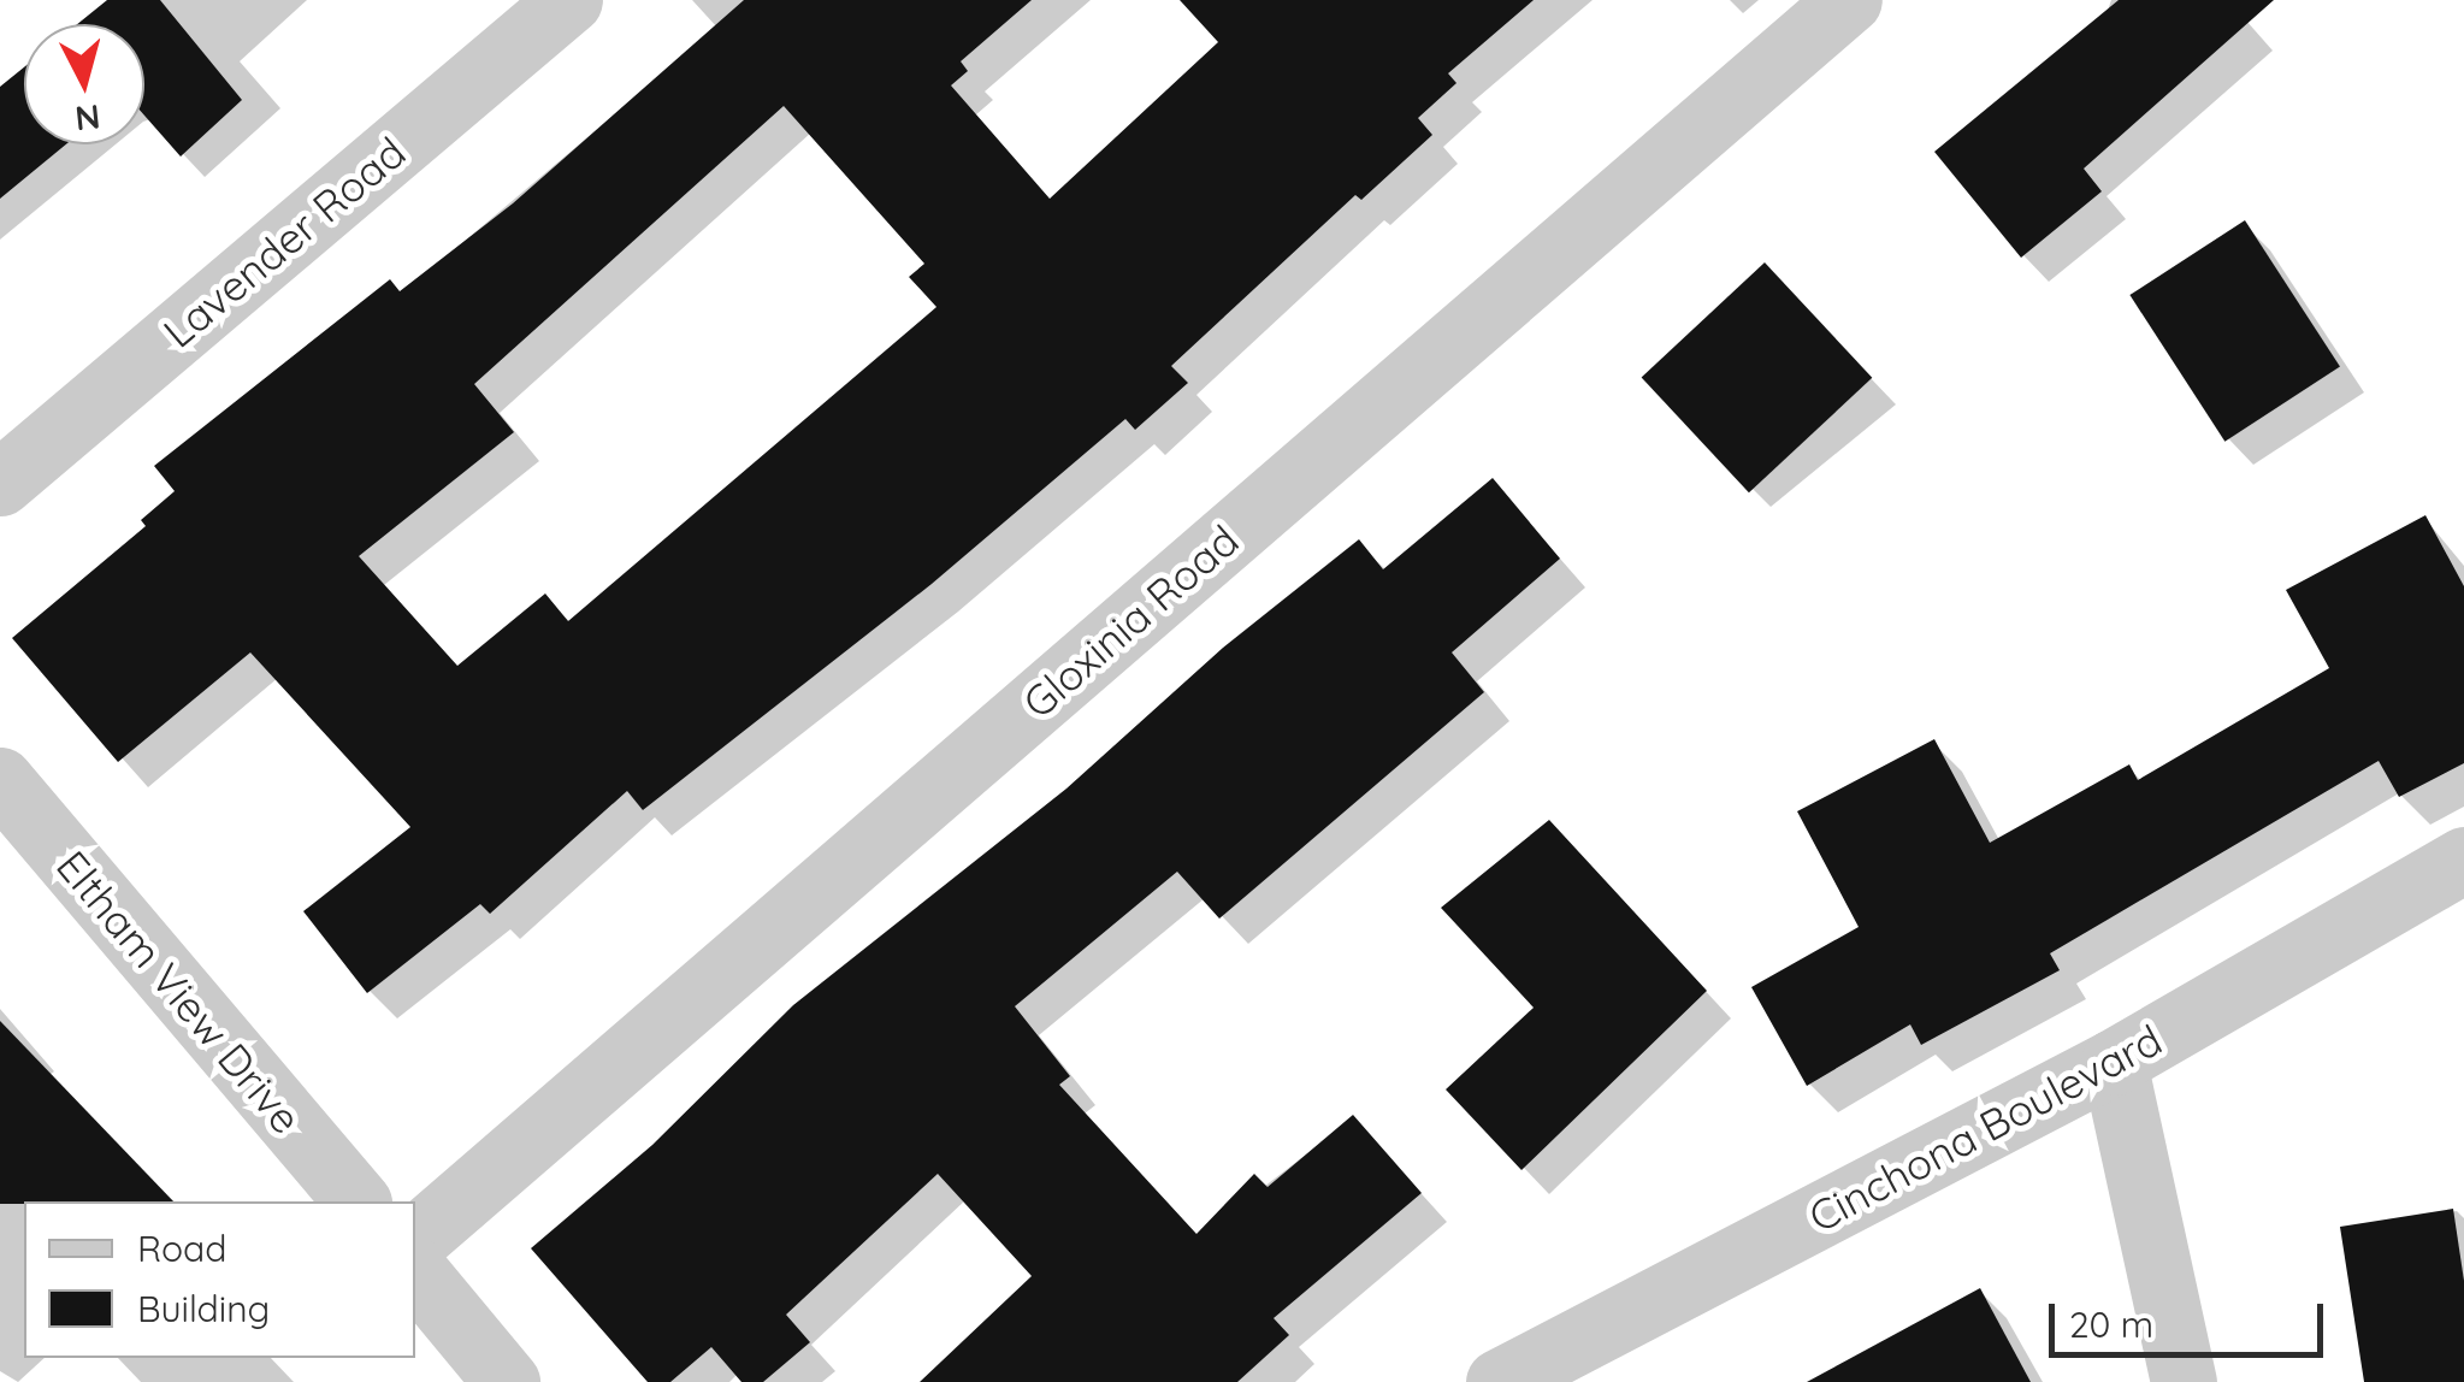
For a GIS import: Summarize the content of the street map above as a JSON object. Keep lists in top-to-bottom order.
{
  "streets": {
    "street": [
      "Lavender Road",
      "Gloxinia Road",
      "Eltham View Drive",
      "Cinchona Boulevard"
    ]
  },
  "legend": ["Road", "Building"],
  "scale_bar": "20 m",
  "north": "bottom"
}
